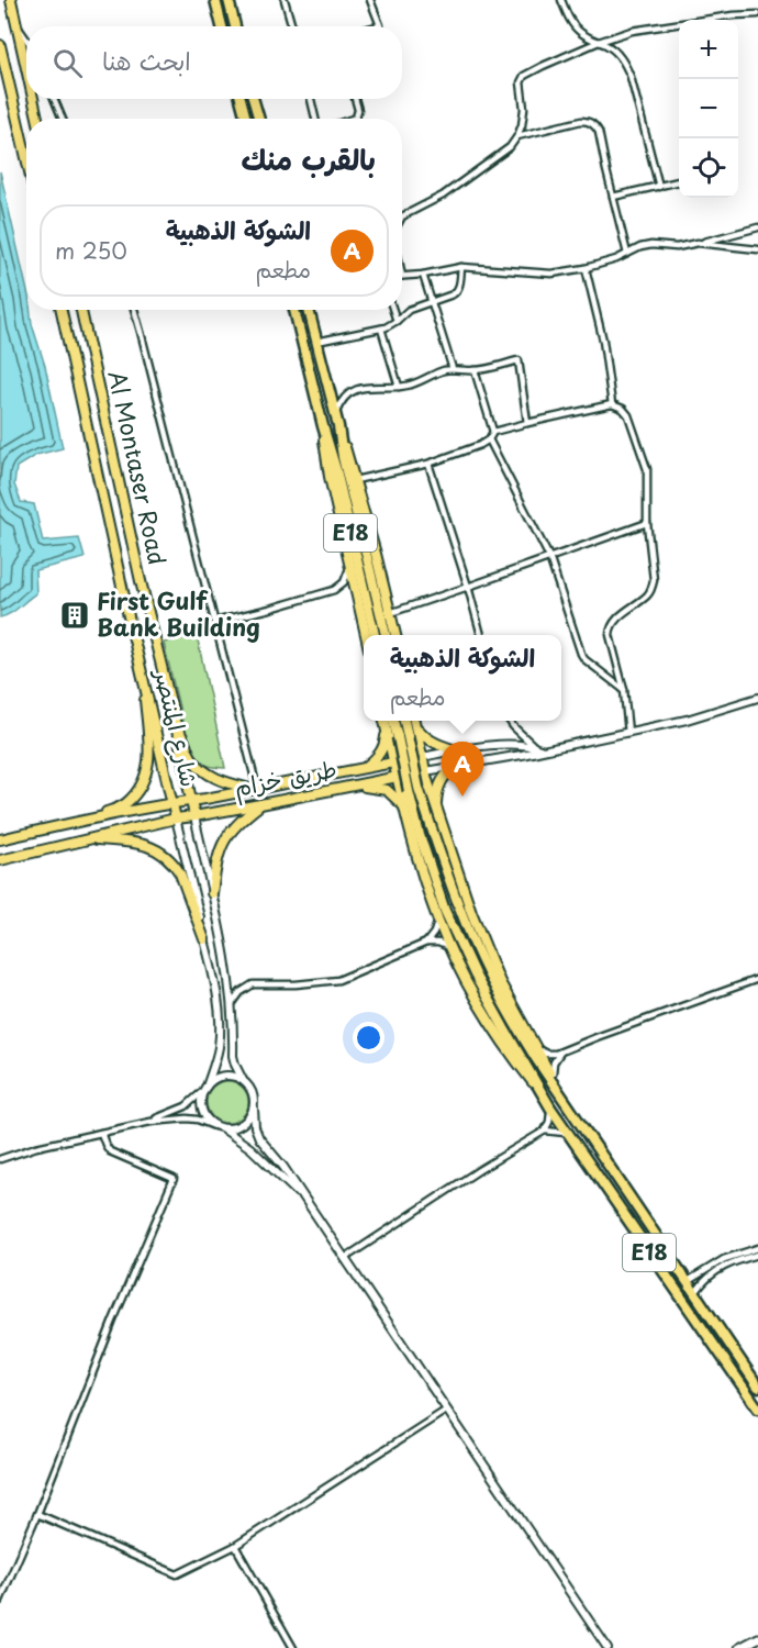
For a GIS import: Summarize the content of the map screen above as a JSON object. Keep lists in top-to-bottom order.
{
  "streets": {
    "highway": ["E18"],
    "main road": ["Al Montaser Road", "شارع المنتصر", "طريق خزام"]
  },
  "crossings": [
    ["Al Montaser Road", "شارع المنتصر"],
    ["شارع المنتصر", "طريق خزام"]
  ],
  "places": {
    "building": ["First Gulf Bank Building"]
  },
  "page": {
    "map_buttons": ["+", "−"],
    "search": "ابحث هنا",
    "heading": "بالقرب منك",
    "list": [
      {
        "mark": "A",
        "name": "الشوكة الذهبية",
        "note": "مطعم",
        "value": "250 m"
      }
    ],
    "popup": ["الشوكة الذهبية", "مطعم"],
    "pins": "A"
  }
}
